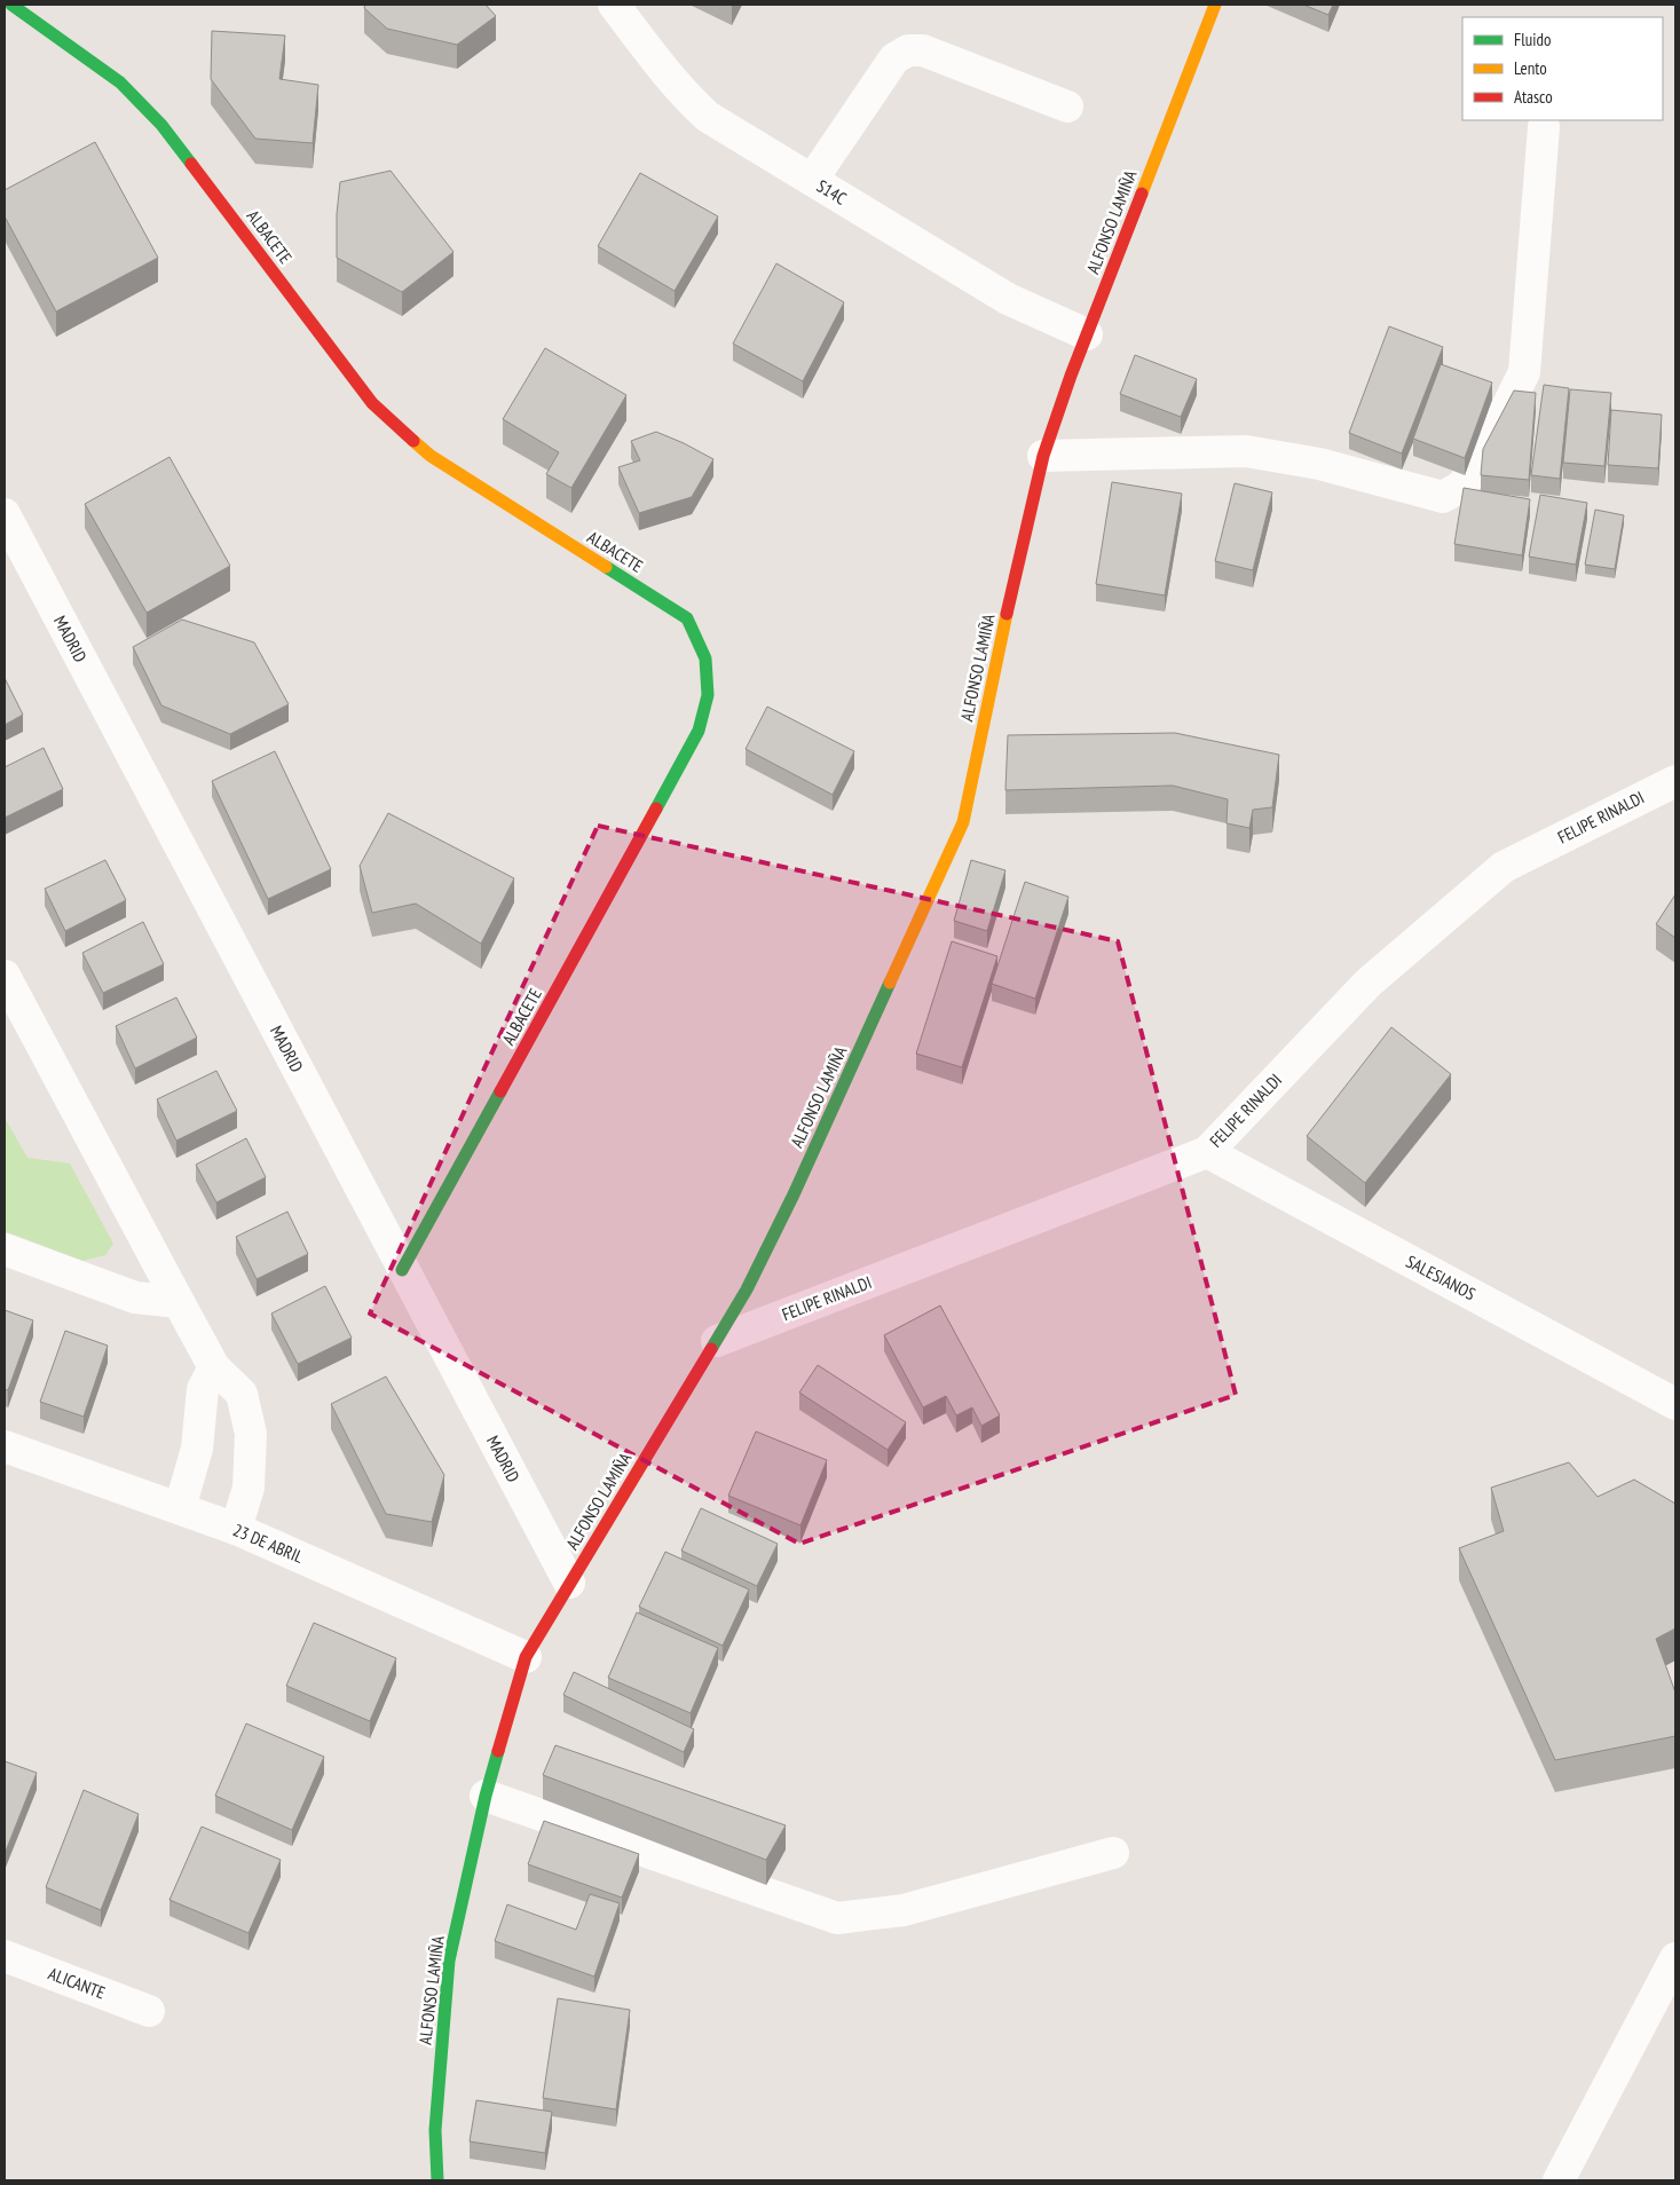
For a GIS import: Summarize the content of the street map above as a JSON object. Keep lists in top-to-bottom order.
{
  "streets": {
    "street": [
      "S14C",
      "ALFONSO LAMIÑA",
      "ALBACETE",
      "MADRID",
      "FELIPE RINALDI",
      "SALESIANOS",
      "23 DE ABRIL",
      "ALICANTE"
    ]
  },
  "crossings": [
    ["S14C", "ALFONSO LAMIÑA"],
    ["ALFONSO LAMIÑA", "MADRID"],
    ["ALFONSO LAMIÑA", "FELIPE RINALDI"],
    ["ALFONSO LAMIÑA", "23 DE ABRIL"],
    ["ALBACETE", "MADRID"],
    ["FELIPE RINALDI", "SALESIANOS"]
  ],
  "legend": ["Fluido", "Lento", "Atasco"]
}
